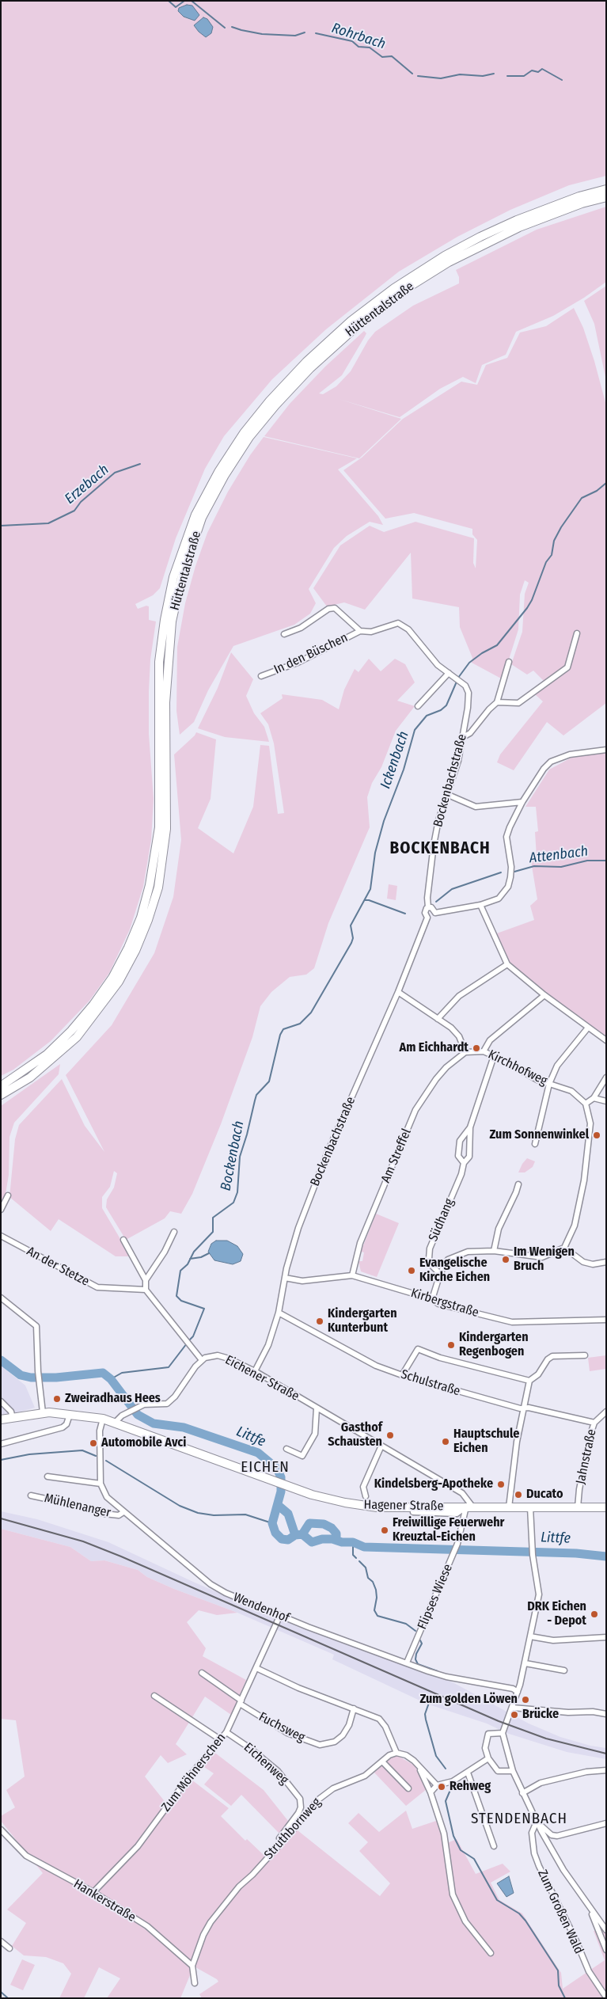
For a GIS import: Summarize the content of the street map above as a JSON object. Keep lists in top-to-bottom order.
{
  "streets": {
    "main road": ["Hüttentalstraße", "Hagener Straße"],
    "street": [
      "In den Büschen",
      "Bockenbachstraße",
      "Kirchhofweg",
      "Am Streffel",
      "Südhang",
      "An der Stetze",
      "Kirbergstraße",
      "Eichener Straße",
      "Schulstraße",
      "Jahnstraße",
      "Mühlenanger",
      "Flipses Wiese",
      "Wendenhof",
      "Fuchsweg",
      "Eichenweg",
      "Zum Möhnerschen",
      "Struthbornweg",
      "Hankerstraße",
      "Zum Großen Wald"
    ]
  },
  "crossings": [
    ["In den Büschen", "Bockenbachstraße"],
    ["Bockenbachstraße", "Kirbergstraße"],
    ["Bockenbachstraße", "Eichener Straße"],
    ["Bockenbachstraße", "Schulstraße"],
    ["Kirchhofweg", "Am Streffel"],
    ["Kirchhofweg", "Südhang"],
    ["Am Streffel", "Kirbergstraße"],
    ["Eichener Straße", "Hagener Straße"],
    ["Eichener Straße", "Flipses Wiese"],
    ["Schulstraße", "Jahnstraße"],
    ["Jahnstraße", "Hagener Straße"],
    ["Mühlenanger", "Wendenhof"],
    ["Hagener Straße", "Flipses Wiese"],
    ["Hagener Straße", "Wendenhof"],
    ["Flipses Wiese", "Wendenhof"],
    ["Wendenhof", "Zum Möhnerschen"],
    ["Fuchsweg", "Zum Möhnerschen"],
    ["Eichenweg", "Zum Möhnerschen"],
    ["Eichenweg", "Struthbornweg"],
    ["Zum Möhnerschen", "Hankerstraße"],
    ["Struthbornweg", "Hankerstraße"]
  ],
  "districts": ["BOCKENBACH", "EICHEN", "STENDENBACH"],
  "water": [
    "Rohrbach",
    "Erzebach",
    "Ickenbach",
    "Attenbach",
    "Bockenbach",
    "Littfe"
  ],
  "places": [
    "Am Eichhardt",
    "Zum Sonnenwinkel",
    "Im Wenigen Bruch",
    "Evangelische Kirche Eichen",
    "Kindergarten Kunterbunt",
    "Kindergarten Regenbogen",
    "Zweiradhaus Hees",
    "Gasthof Schausten",
    "Hauptschule Eichen",
    "Automobile Avci",
    "Kindelsberg-Apotheke",
    "Ducato",
    "Freiwillige Feuerwehr Kreuztal-Eichen",
    "DRK Eichen - Depot",
    "Zum golden Löwen",
    "Brücke",
    "Rehweg"
  ]
}
